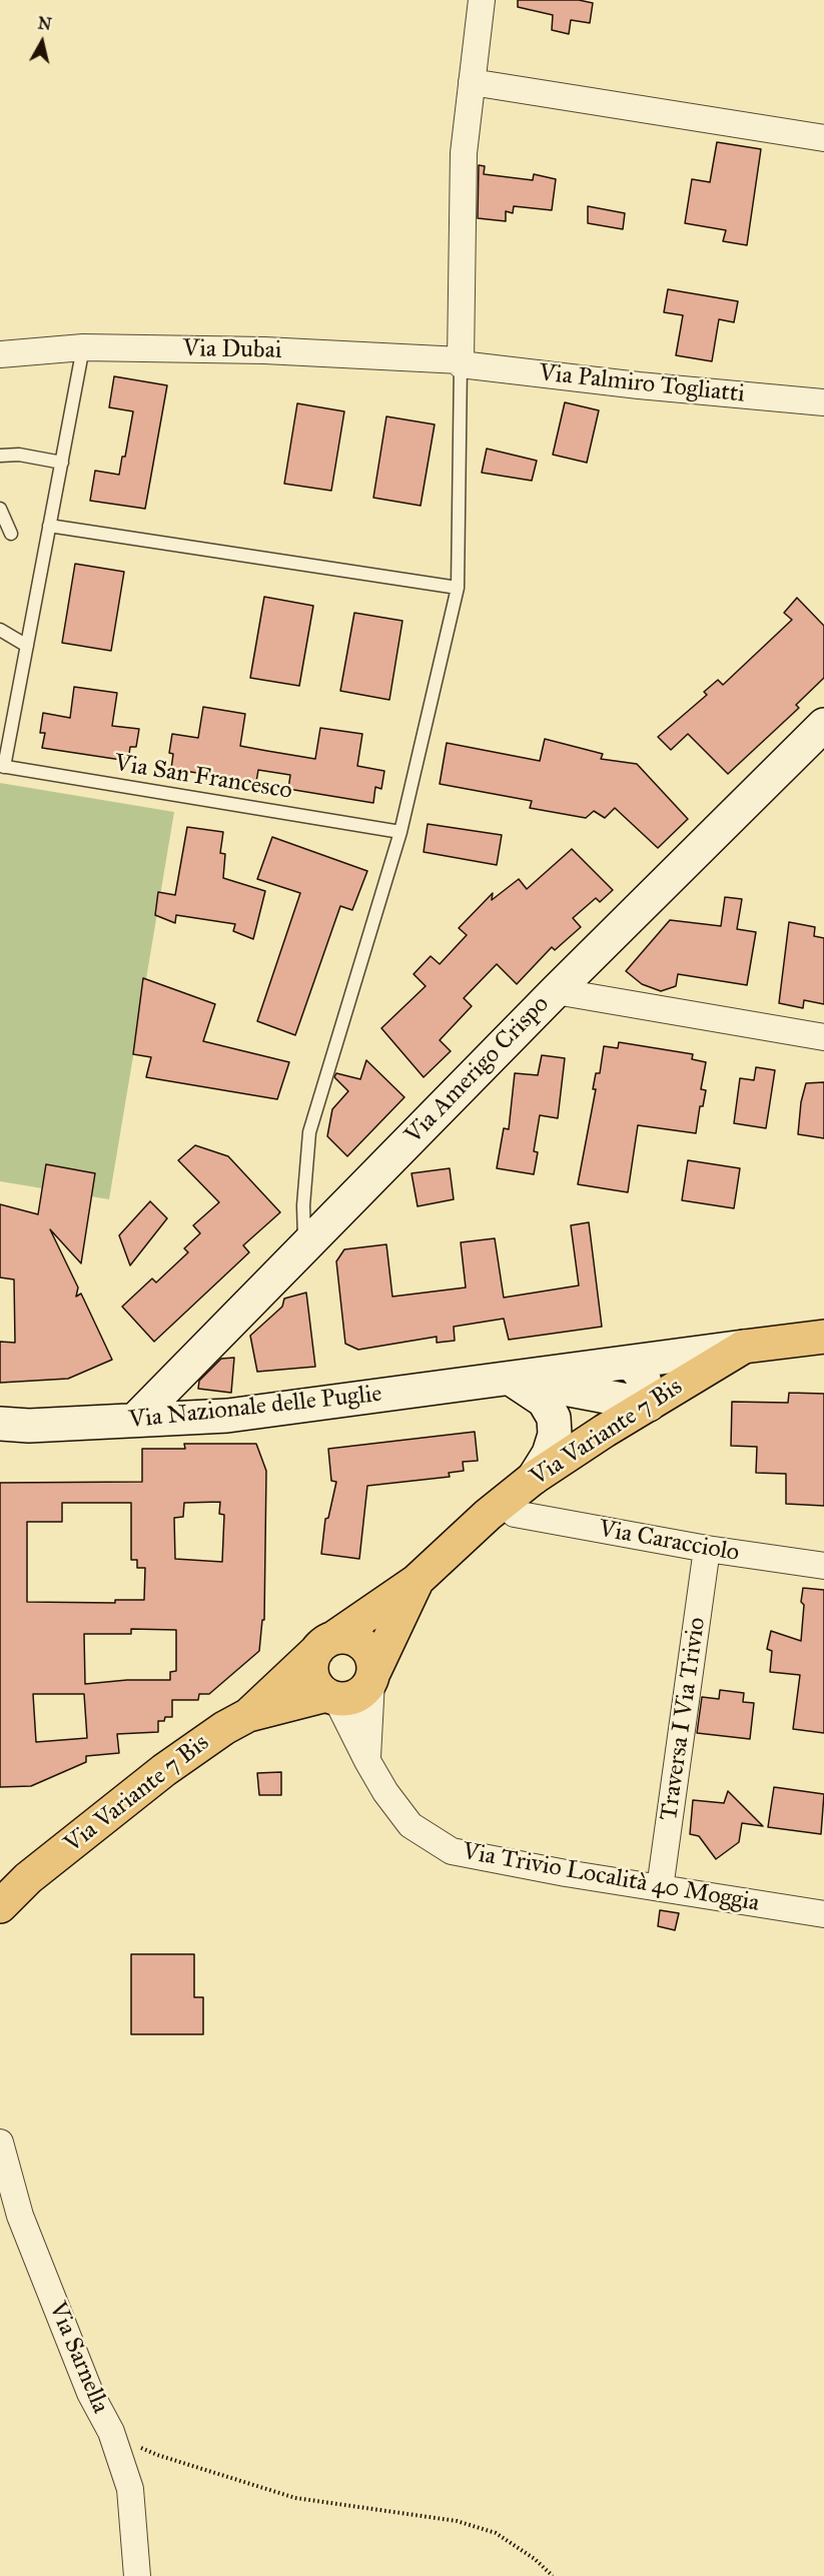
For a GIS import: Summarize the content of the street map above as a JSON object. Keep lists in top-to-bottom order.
{
  "streets": {
    "main road": ["Via Amerigo Crispo", "Via Nazionale delle Puglie", "Via Variante 7 Bis"],
    "street": [
      "Via Dubai",
      "Via Palmiro Togliatti",
      "Via Caracciolo",
      "Traversa I Via Trivio",
      "Via Trivio Località 40 Moggia",
      "Via Sarnella"
    ],
    "lane": ["Via San Francesco"]
  },
  "crossings": [
    ["Via Dubai", "Via Palmiro Togliatti"],
    ["Via Amerigo Crispo", "Via Nazionale delle Puglie"],
    ["Via Nazionale delle Puglie", "Via Variante 7 Bis"],
    ["Via Variante 7 Bis", "Via Trivio Località 40 Moggia"],
    ["Via Caracciolo", "Traversa I Via Trivio"],
    ["Traversa I Via Trivio", "Via Trivio Località 40 Moggia"]
  ],
  "north": "top"
}
